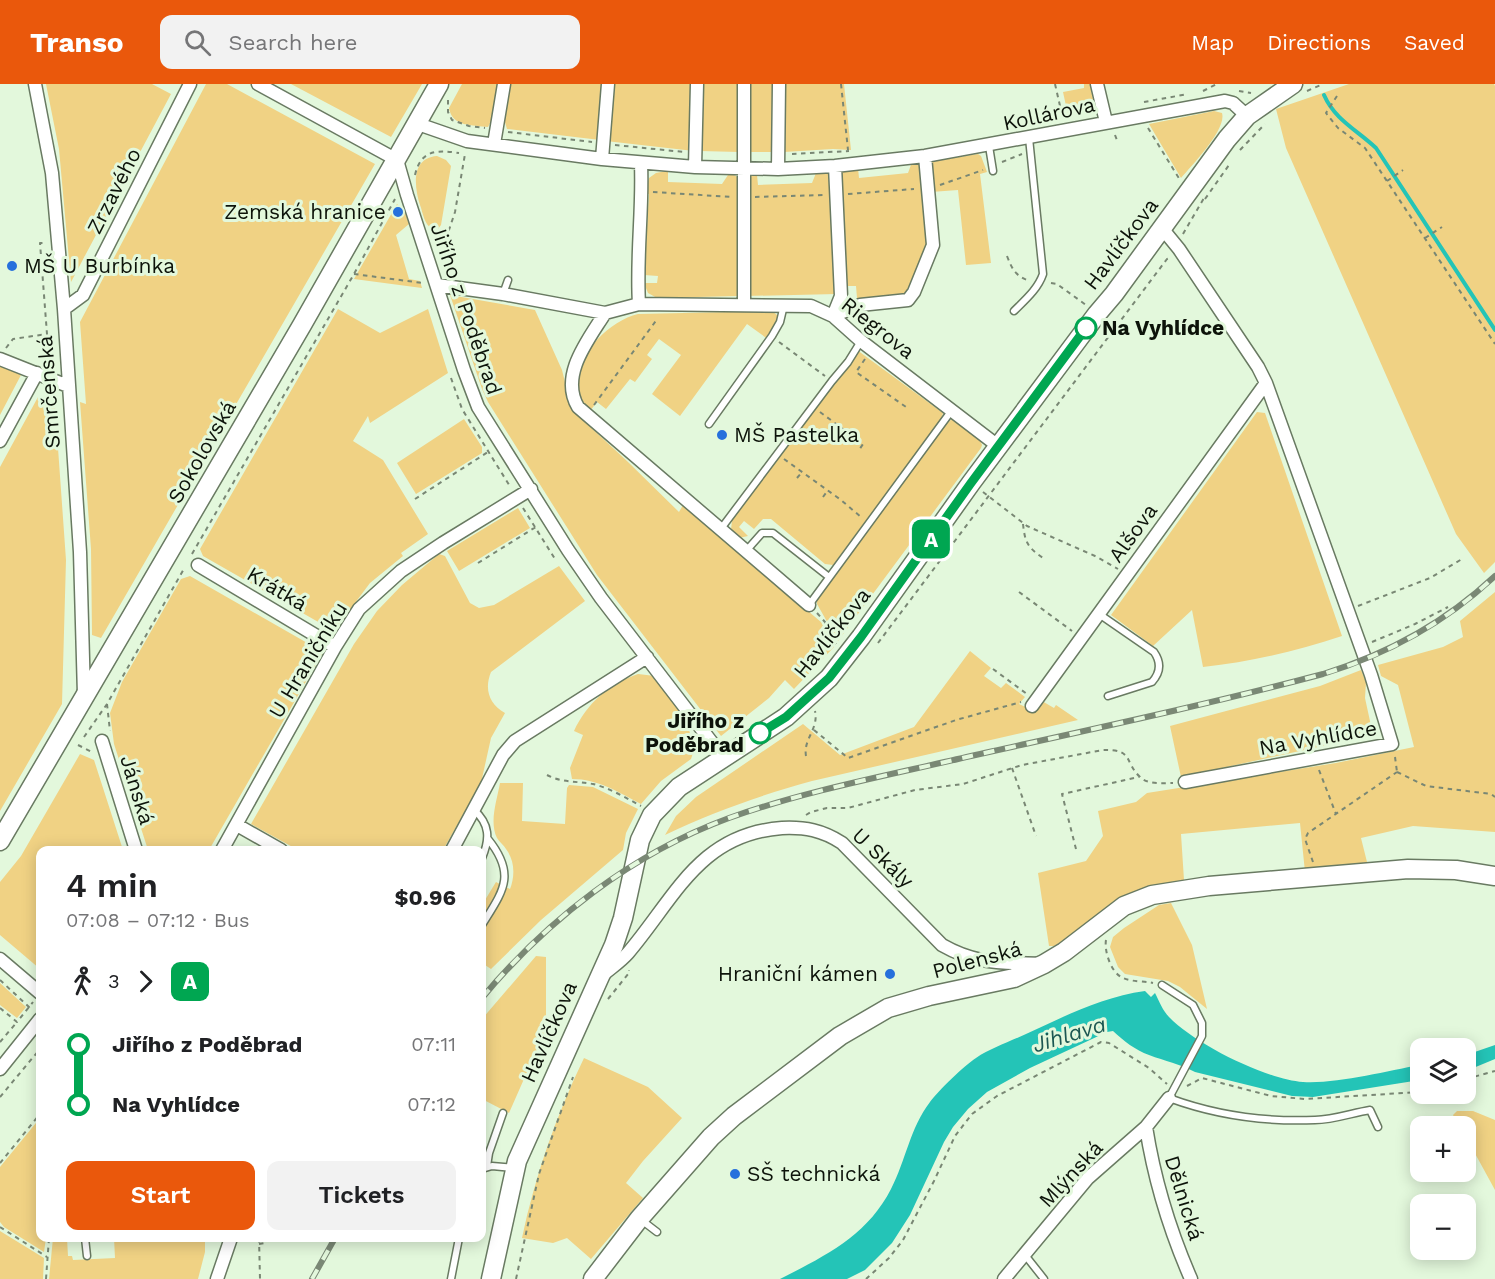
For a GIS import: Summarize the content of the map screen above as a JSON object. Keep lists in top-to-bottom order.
{
  "streets": {
    "street": [
      "Kollárova",
      "Zrzavého",
      "Havlíčkova",
      "Jiřího z Poděbrad",
      "Riegrova",
      "Smrčenská",
      "Sokolovská",
      "Alšova",
      "Krátká",
      "U Hraničníku",
      "Na Vyhlídce",
      "Jánská",
      "U Skály",
      "Polenská",
      "Mlýnská",
      "Dělnická"
    ]
  },
  "crossings": [
    ["Kollárova", "Havlíčkova"],
    ["Kollárova", "Sokolovská"],
    ["Zrzavého", "Smrčenská"],
    ["Havlíčkova", "Jiřího z Poděbrad"],
    ["Havlíčkova", "Riegrova"],
    ["Havlíčkova", "Na Vyhlídce"],
    ["Havlíčkova", "U Skály"],
    ["Jiřího z Poděbrad", "Riegrova"],
    ["Jiřího z Poděbrad", "Sokolovská"],
    ["Jiřího z Poděbrad", "U Hraničníku"],
    ["Smrčenská", "Sokolovská"],
    ["Alšova", "Na Vyhlídce"],
    ["Krátká", "U Hraničníku"],
    ["U Skály", "Polenská"],
    ["Mlýnská", "Dělnická"]
  ],
  "water": ["Jihlava"],
  "places": [
    "Zemská hranice",
    "MŠ U Burbínka",
    "Na Vyhlídce",
    "MŠ Pastelka",
    "Jiřího z Poděbrad",
    "Hraniční kámen",
    "SŠ technická"
  ],
  "lines": ["bus line A"],
  "page": {
    "header": "Transo",
    "search": "Search here",
    "nav": ["Map", "Directions", "Saved"],
    "on_map": "A",
    "heading": ["4 min", "07:08 – 07:12 · Bus", "$0.96"],
    "legs": ["3", "A"],
    "list": [
      {
        "name": "Jiřího z Poděbrad",
        "value": "07:11"
      },
      {
        "name": "Na Vyhlídce",
        "value": "07:12"
      }
    ],
    "map_buttons": ["+", "−"],
    "buttons": ["Start", "Tickets"]
  }
}
